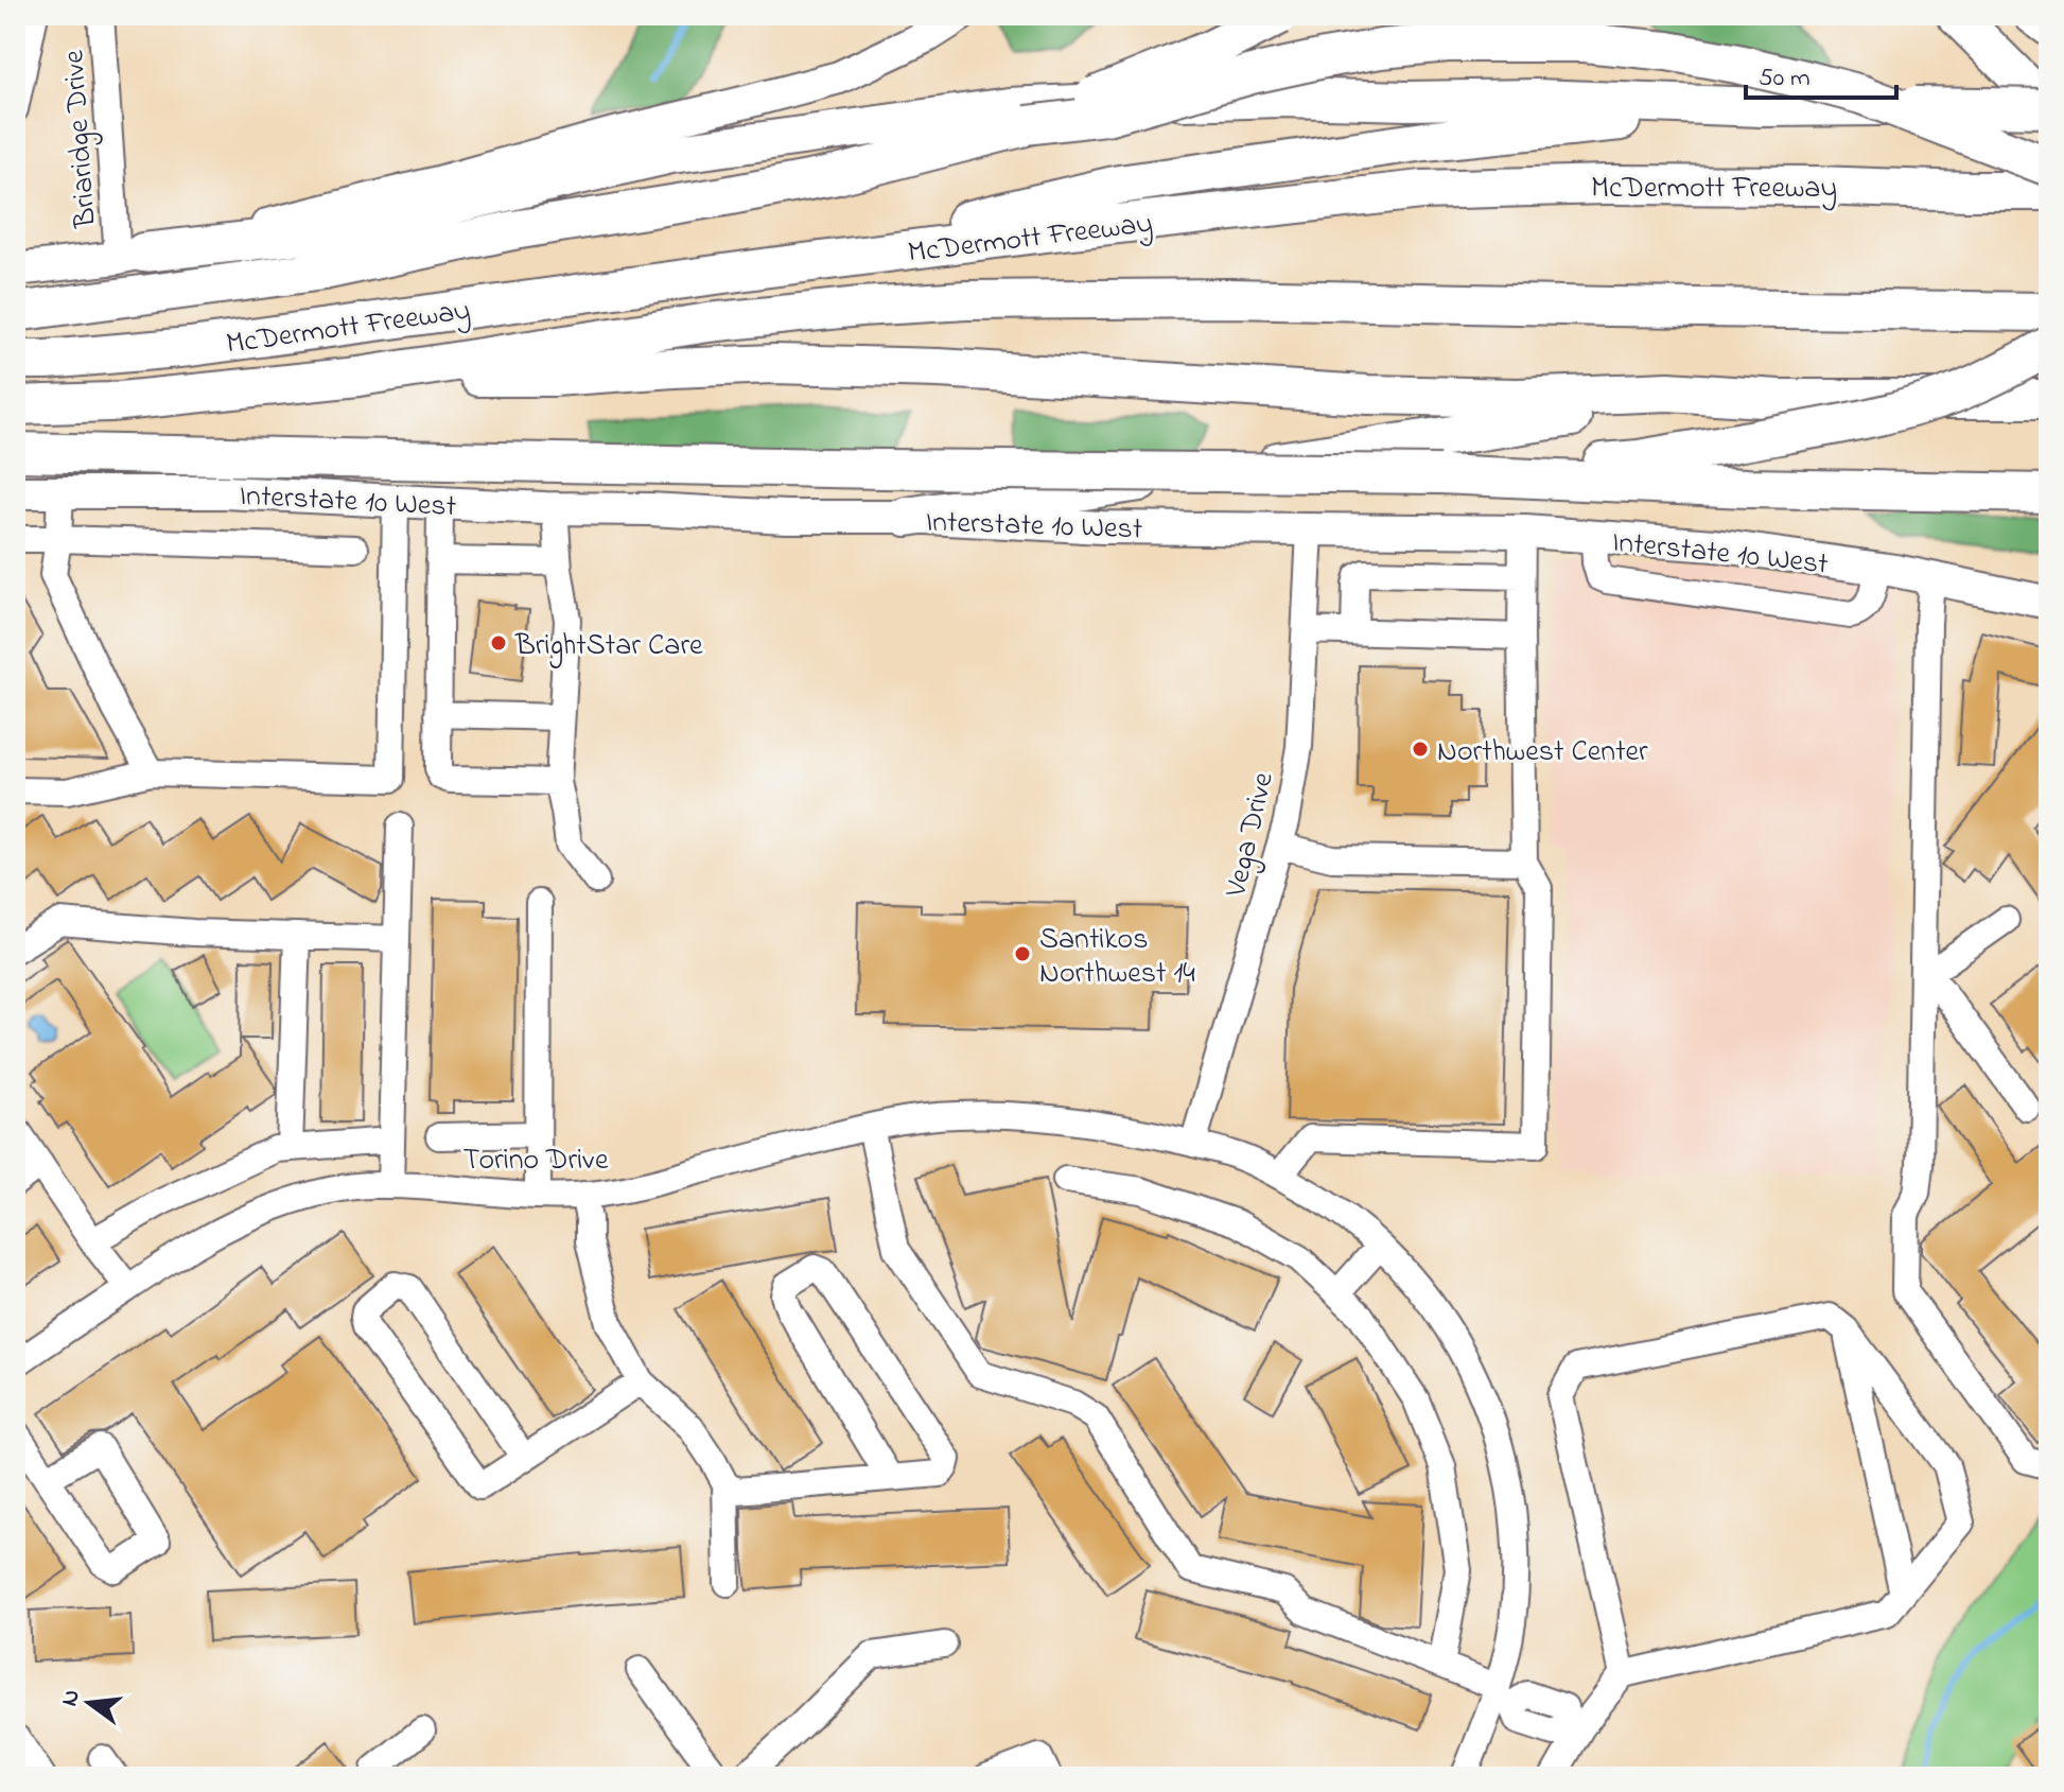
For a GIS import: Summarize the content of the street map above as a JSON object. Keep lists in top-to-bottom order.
{
  "streets": {
    "highway": ["McDermott Freeway"],
    "main road": ["Interstate 10 West"],
    "street": ["Briaridge Drive", "Vega Drive", "Torino Drive"]
  },
  "crossings": [
    ["Interstate 10 West", "Vega Drive"],
    ["Vega Drive", "Torino Drive"]
  ],
  "places": ["BrightStar Care", "Northwest Center", "Santikos Northwest 14"],
  "scale_bar": "50 m",
  "north": "left"
}
